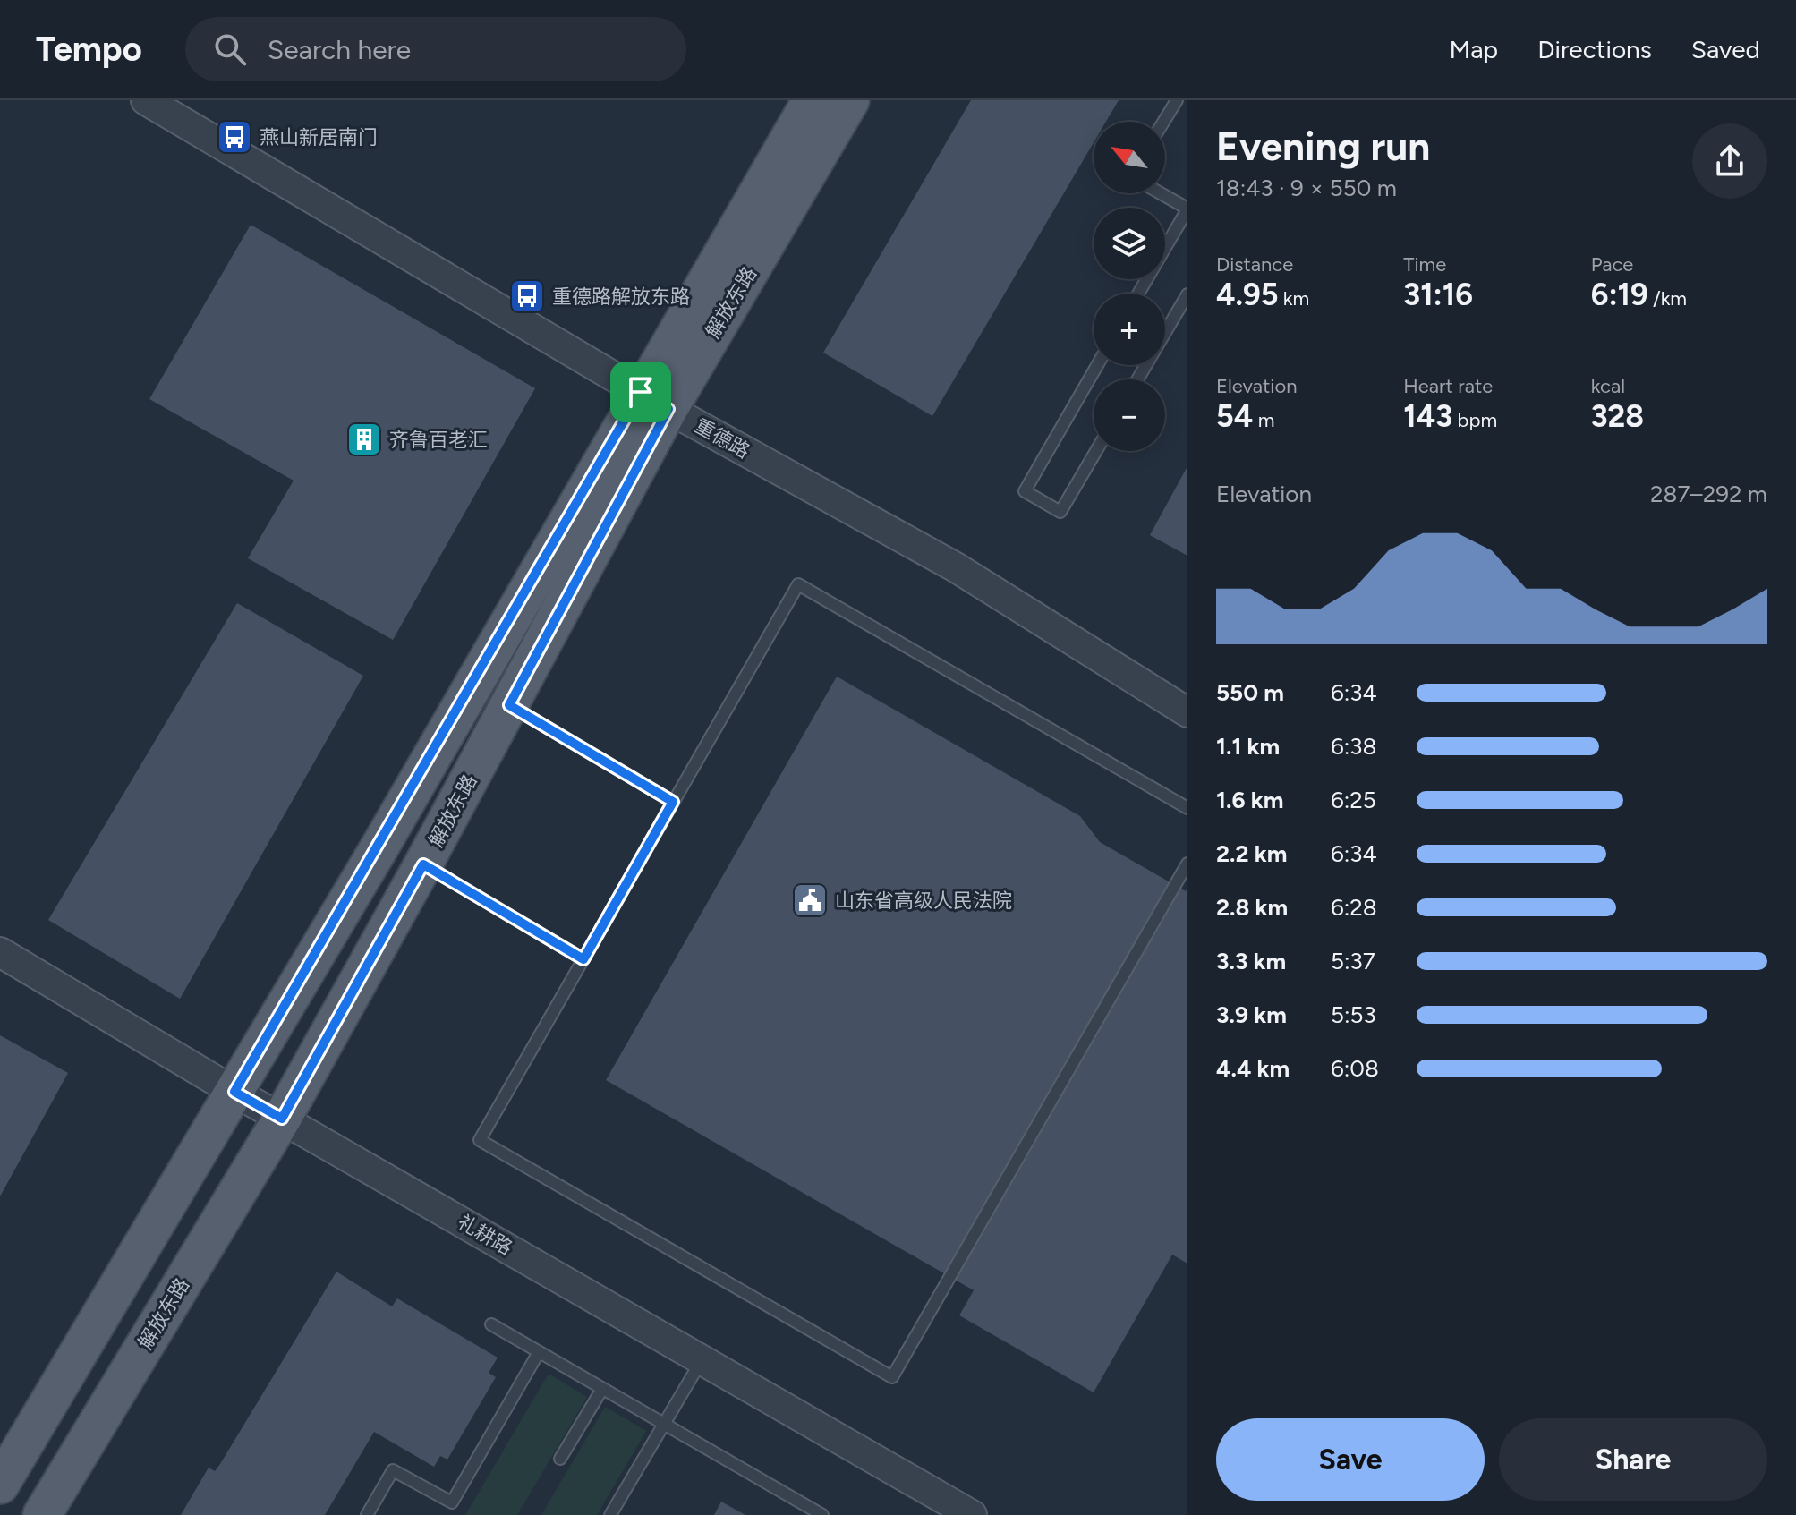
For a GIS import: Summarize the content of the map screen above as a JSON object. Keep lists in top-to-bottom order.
{
  "streets": {
    "main road": ["解放东路"],
    "street": ["重德路", "礼耕路"]
  },
  "crossings": [
    ["解放东路", "重德路"],
    ["解放东路", "礼耕路"]
  ],
  "places": {
    "bus stop": ["燕山新居南门", "重德路解放东路"],
    "building": ["齐鲁百老汇"],
    "public building": ["山东省高级人民法院"]
  },
  "north": "top left",
  "page": {
    "header": "Tempo",
    "search": "Search here",
    "nav": ["Map", "Directions", "Saved"],
    "heading": ["Evening run", "18:43 · 9 × 550 m"],
    "map_buttons": ["+", "−"],
    "stats": [
      ["Distance", "4.95 km"],
      ["Time", "31:16"],
      ["Pace", "6:19 /km"],
      ["Elevation", "54 m"],
      ["Heart rate", "143 bpm"],
      ["kcal", "328"]
    ],
    "chart": ["Elevation", "287–292 m"],
    "list": [
      {
        "name": "550 m",
        "note": "6:34"
      },
      {
        "name": "1.1 km",
        "note": "6:38"
      },
      {
        "name": "1.6 km",
        "note": "6:25"
      },
      {
        "name": "2.2 km",
        "note": "6:34"
      },
      {
        "name": "2.8 km",
        "note": "6:28"
      },
      {
        "name": "3.3 km",
        "note": "5:37"
      },
      {
        "name": "3.9 km",
        "note": "5:53"
      },
      {
        "name": "4.4 km",
        "note": "6:08"
      }
    ],
    "buttons": ["Save", "Share"]
  }
}
